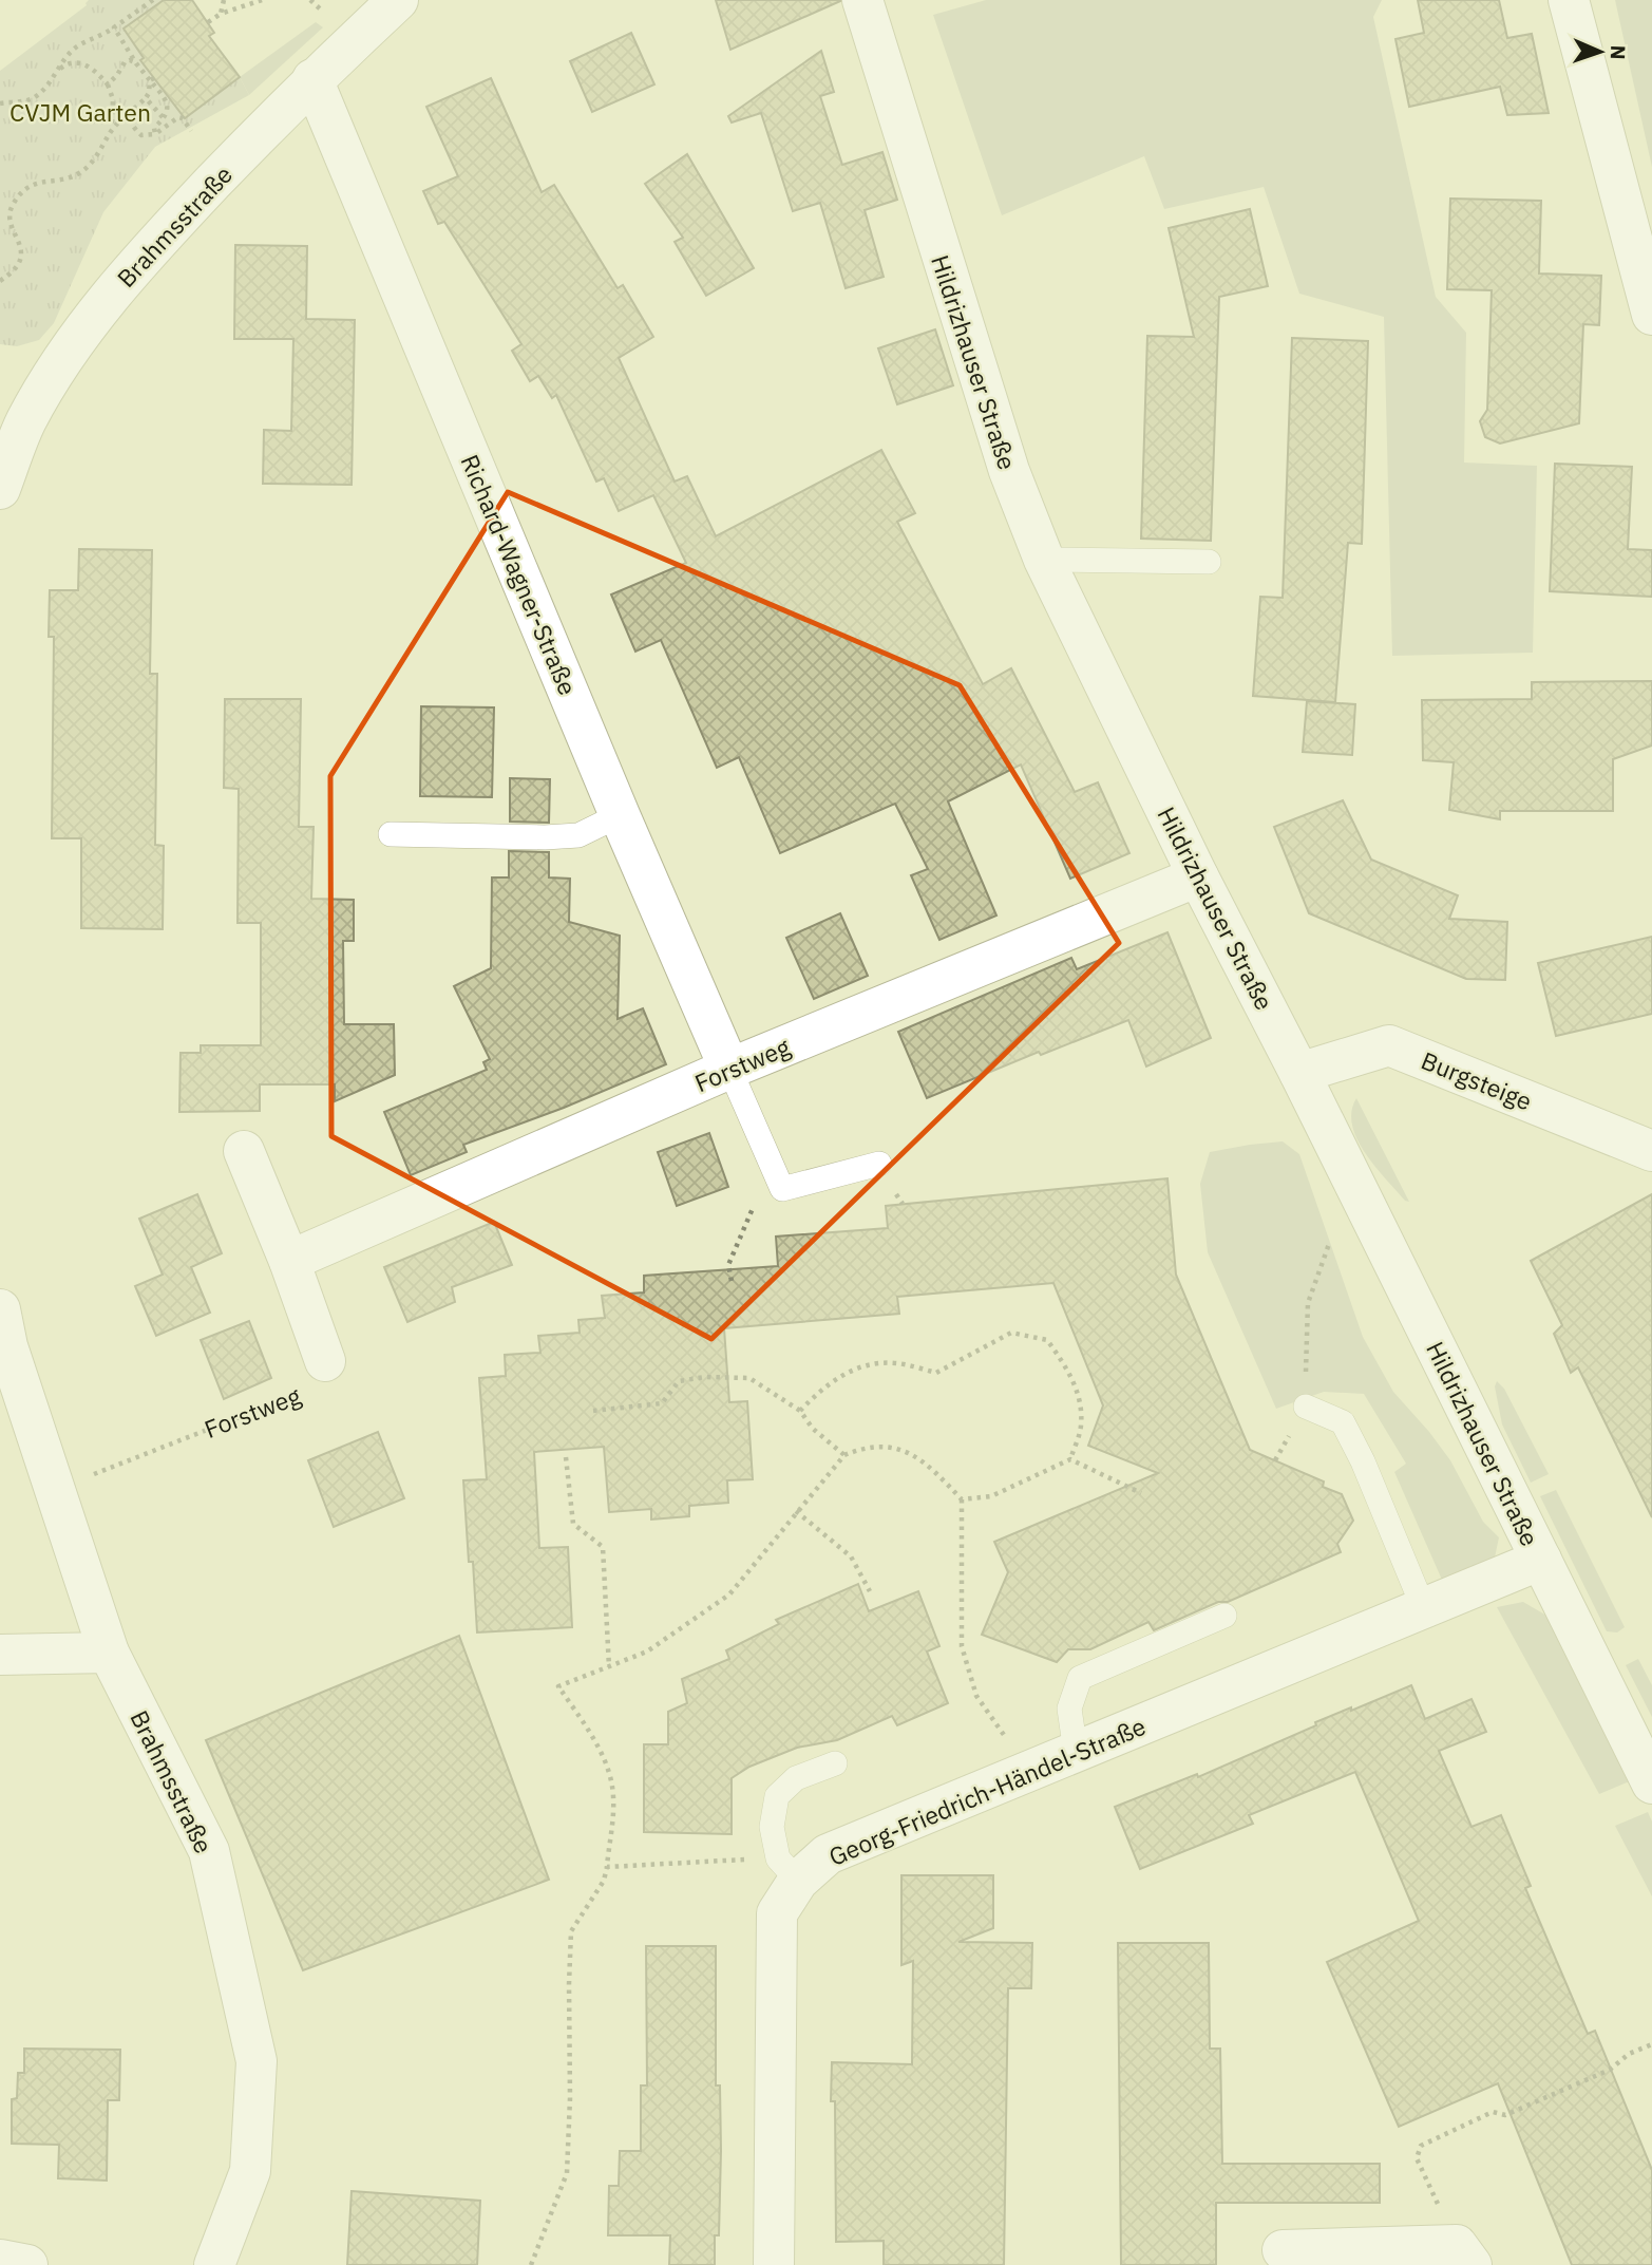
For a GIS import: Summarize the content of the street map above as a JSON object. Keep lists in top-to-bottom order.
{
  "streets": {
    "street": [
      "Brahmsstraße",
      "Hildrizhauser Straße",
      "Richard-Wagner-Straße",
      "Forstweg",
      "Burgsteige",
      "Georg-Friedrich-Händel-Straße"
    ]
  },
  "crossings": [
    ["Brahmsstraße", "Richard-Wagner-Straße"],
    ["Brahmsstraße", "Forstweg"],
    ["Hildrizhauser Straße", "Forstweg"],
    ["Hildrizhauser Straße", "Burgsteige"],
    ["Hildrizhauser Straße", "Georg-Friedrich-Händel-Straße"],
    ["Richard-Wagner-Straße", "Forstweg"]
  ],
  "parks": ["CVJM Garten"],
  "north": "right"
}
